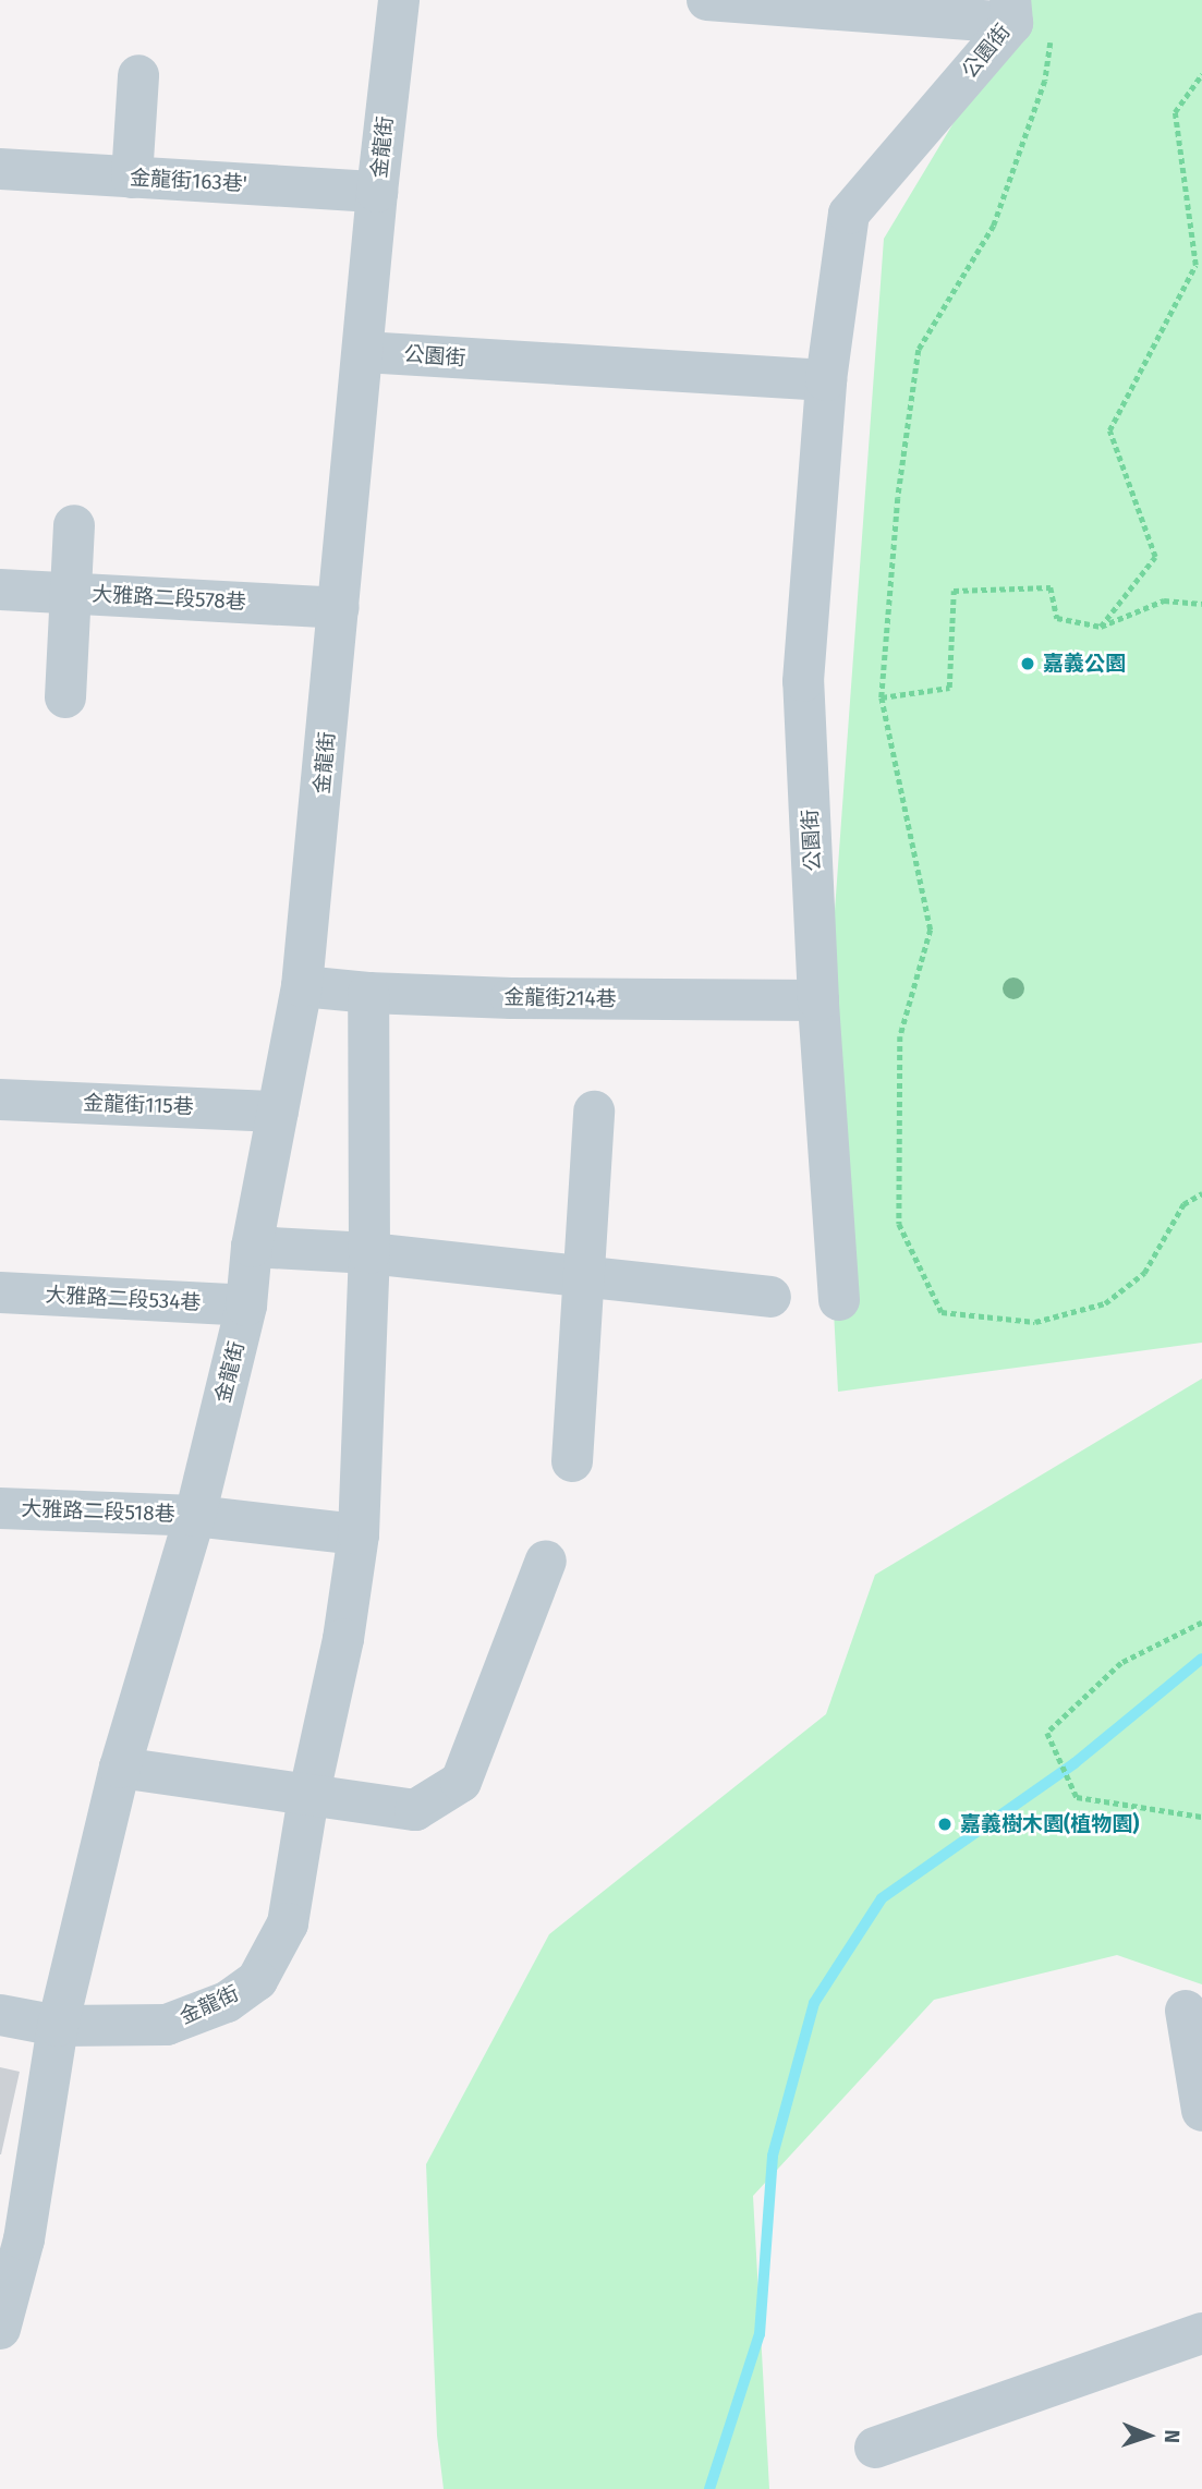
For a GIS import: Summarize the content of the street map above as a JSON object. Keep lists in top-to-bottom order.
{
  "streets": {
    "street": [
      "公園街",
      "金龍街",
      "金龍街163巷'",
      "大雅路二段578巷",
      "金龍街214巷",
      "金龍街115巷",
      "大雅路二段534巷",
      "大雅路二段518巷"
    ]
  },
  "crossings": [
    ["公園街", "金龍街"],
    ["公園街", "金龍街214巷"],
    ["金龍街", "金龍街163巷'"],
    ["金龍街", "大雅路二段578巷"],
    ["金龍街", "金龍街214巷"],
    ["金龍街", "金龍街115巷"],
    ["金龍街", "大雅路二段534巷"],
    ["金龍街", "大雅路二段518巷"]
  ],
  "places": ["嘉義公園", "嘉義樹木園(植物園)"],
  "north": "right"
}
